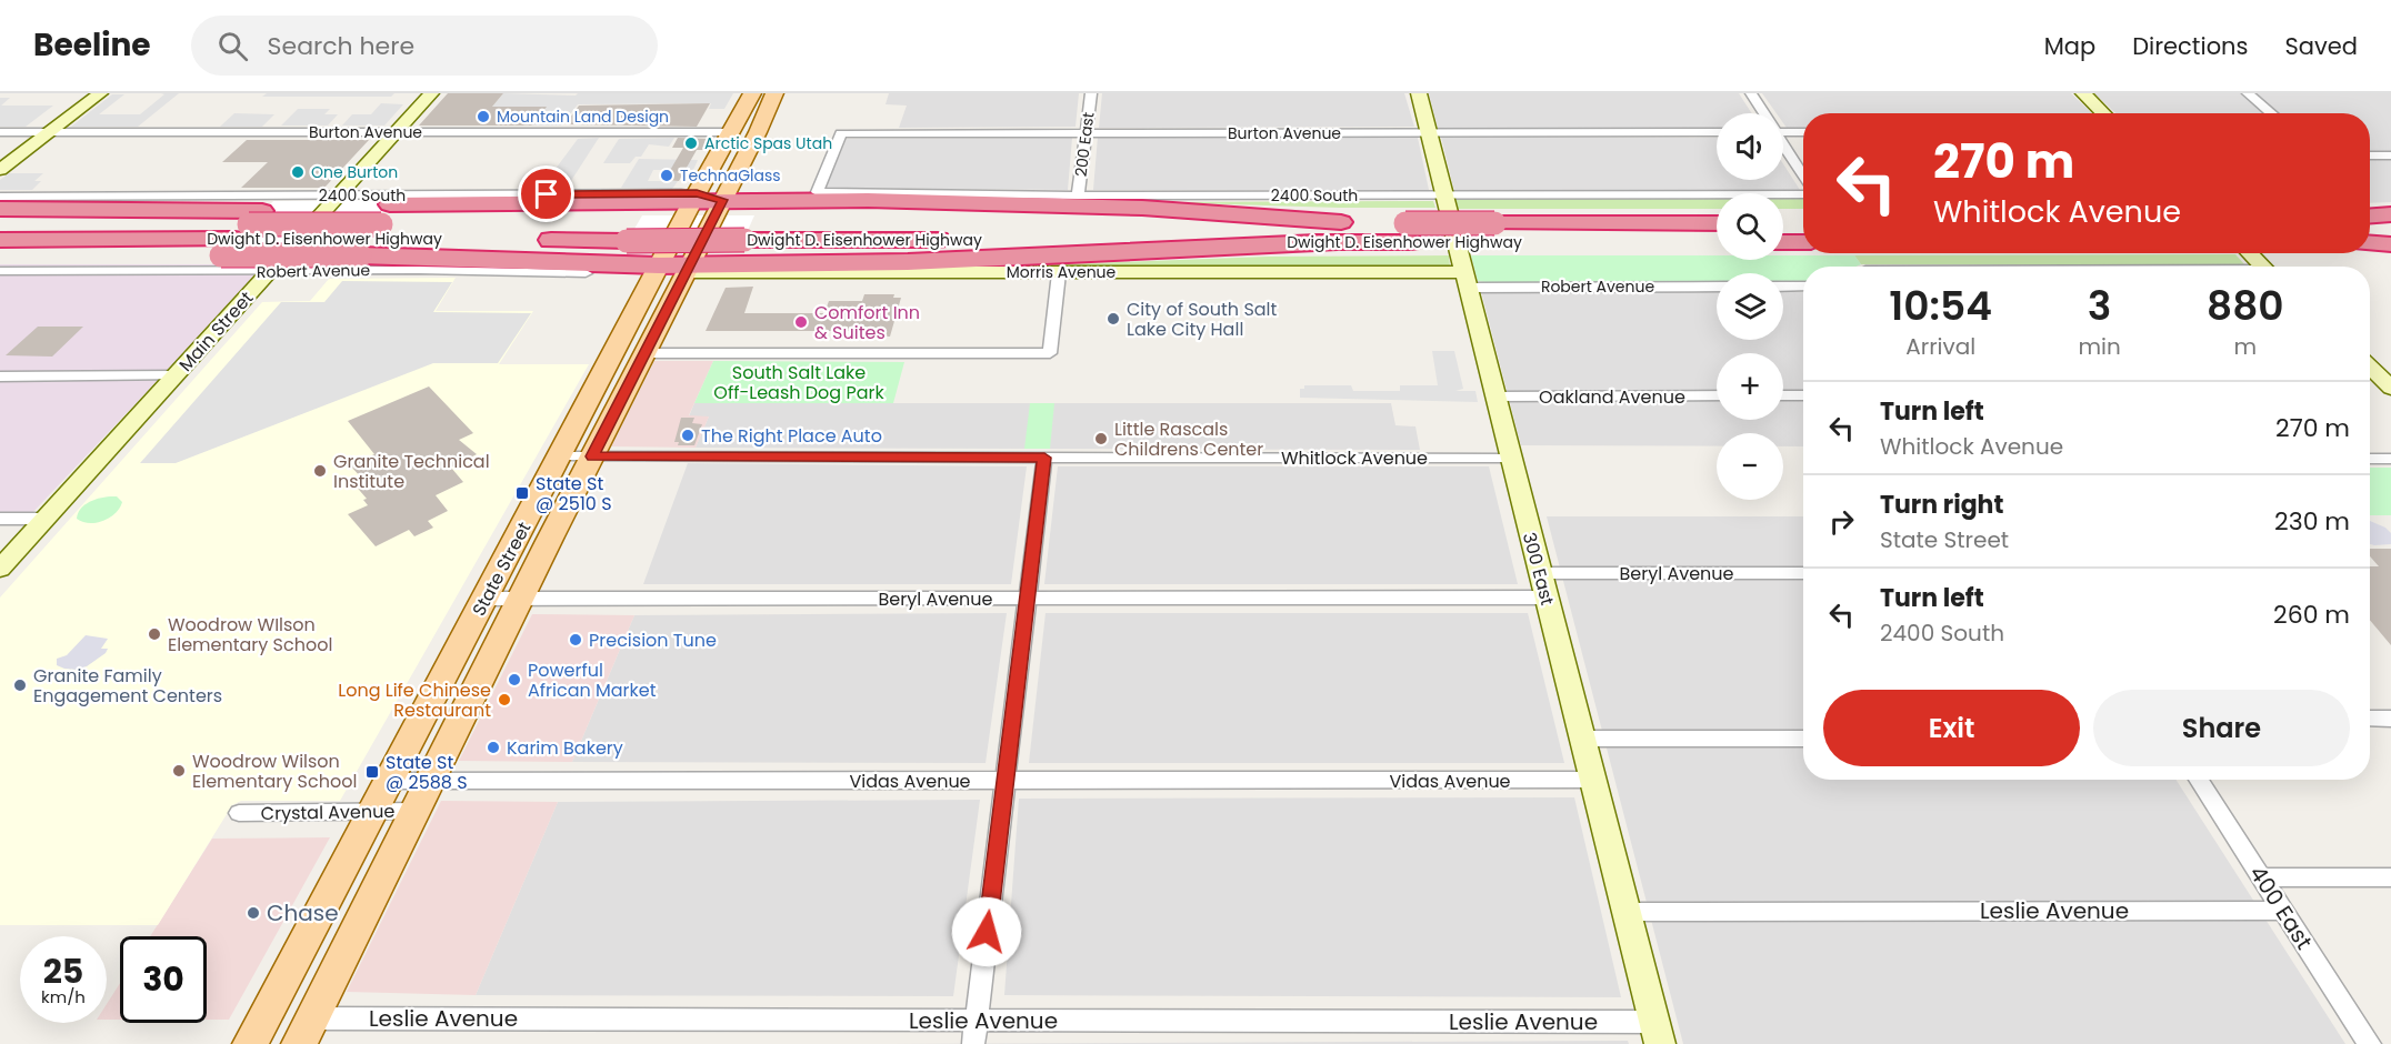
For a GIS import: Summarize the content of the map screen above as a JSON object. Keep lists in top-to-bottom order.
{
  "streets": {
    "highway": ["Dwight D. Eisenhower Highway"],
    "main road": ["State Street"],
    "street": [
      "Burton Avenue",
      "200 East",
      "2400 South",
      "Robert Avenue",
      "Morris Avenue",
      "Main Street",
      "Oakland Avenue",
      "Whitlock Avenue",
      "300 East",
      "Beryl Avenue",
      "Vidas Avenue",
      "Crystal Avenue",
      "400 East",
      "Leslie Avenue"
    ]
  },
  "crossings": [
    ["Burton Avenue", "200 East"],
    ["Burton Avenue", "2400 South"],
    ["Burton Avenue", "Main Street"],
    ["Burton Avenue", "State Street"],
    ["Burton Avenue", "300 East"],
    ["200 East", "2400 South"],
    ["2400 South", "Main Street"],
    ["2400 South", "State Street"],
    ["2400 South", "300 East"],
    ["Robert Avenue", "Morris Avenue"],
    ["Robert Avenue", "Main Street"],
    ["Robert Avenue", "300 East"],
    ["Morris Avenue", "State Street"],
    ["Morris Avenue", "300 East"],
    ["Oakland Avenue", "300 East"],
    ["Whitlock Avenue", "State Street"],
    ["Whitlock Avenue", "300 East"],
    ["State Street", "Beryl Avenue"],
    ["State Street", "Vidas Avenue"],
    ["State Street", "Crystal Avenue"],
    ["State Street", "Leslie Avenue"],
    ["300 East", "Beryl Avenue"],
    ["300 East", "Vidas Avenue"],
    ["300 East", "Leslie Avenue"],
    ["Vidas Avenue", "Crystal Avenue"],
    ["400 East", "Leslie Avenue"]
  ],
  "parks": ["South Salt Lake Off-Leash Dog Park"],
  "places": {
    "other": [
      "Mountain Land Design",
      "Arctic Spas Utah",
      "One Burton",
      "TechnaGlass",
      "City of South Salt Lake City Hall",
      "Comfort Inn & Suites",
      "The Right Place Auto",
      "Little Rascals Childrens Center",
      "Granite Technical Institute",
      "Woodrow WIlson Elementary School",
      "Precision Tune",
      "Powerful African Market",
      "Granite Family Engagement Centers",
      "Long Life Chinese Restaurant",
      "Karim Bakery",
      "Woodrow Wilson Elementary School",
      "Chase"
    ],
    "transit": ["State St @ 2510 S", "State St @ 2588 S"]
  },
  "page": {
    "header": "Beeline",
    "search": "Search here",
    "nav": ["Map", "Directions", "Saved"],
    "map_buttons": ["+", "−"],
    "turn": ["270 m", "Whitlock Avenue"],
    "eta": [
      "10:54",
      "Arrival",
      "3",
      "min",
      "880",
      "m"
    ],
    "list": [
      {
        "name": "Turn left",
        "note": "Whitlock Avenue",
        "value": "270 m"
      },
      {
        "name": "Turn right",
        "note": "State Street",
        "value": "230 m"
      },
      {
        "name": "Turn left",
        "note": "2400 South",
        "value": "260 m"
      }
    ],
    "buttons": ["Exit", "Share"],
    "speed": "25 km/h",
    "limit": "30"
  }
}
